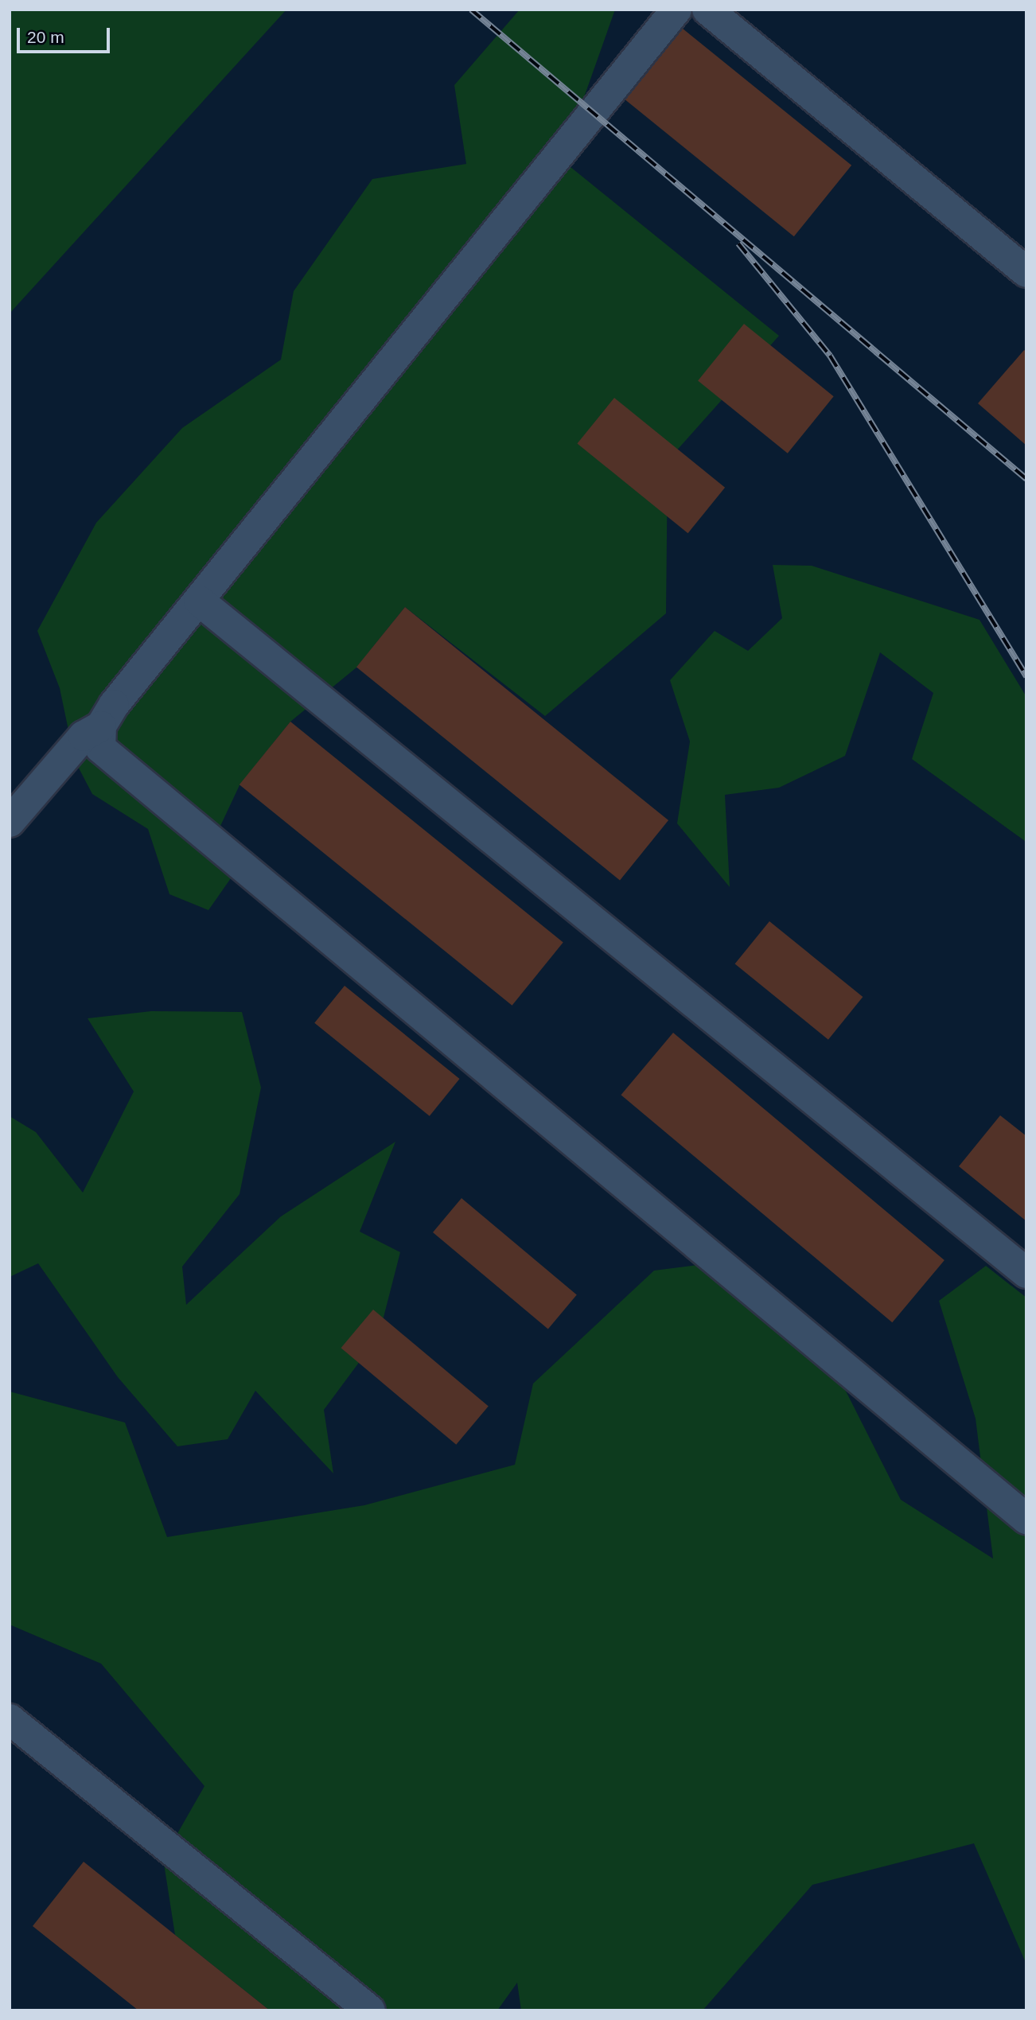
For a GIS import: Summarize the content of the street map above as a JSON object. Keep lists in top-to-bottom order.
{
  "scale_bar": "20 m"
}
